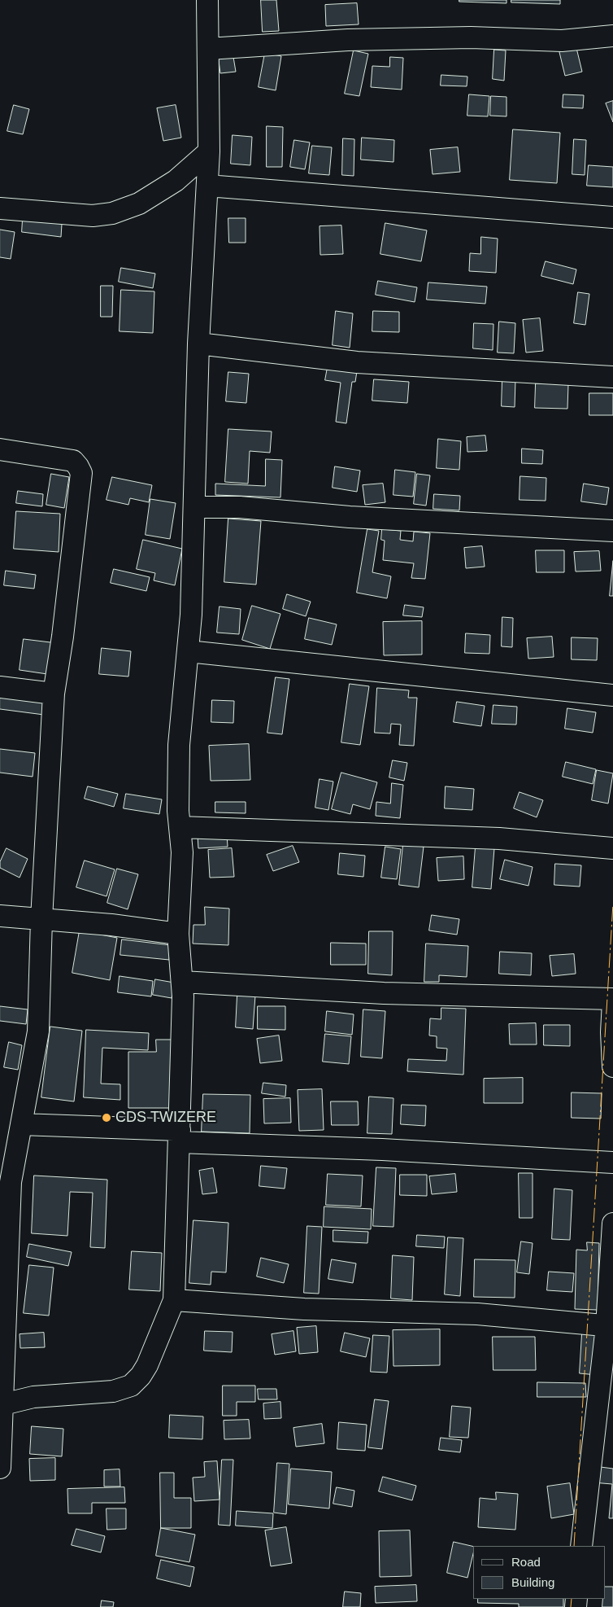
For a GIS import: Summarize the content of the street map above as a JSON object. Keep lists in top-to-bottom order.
{
  "places": ["CDS TWIZERE"],
  "legend": ["Road", "Building"]
}
